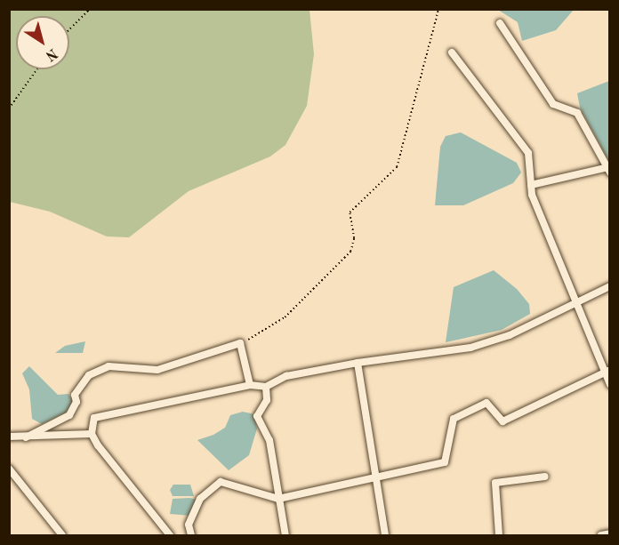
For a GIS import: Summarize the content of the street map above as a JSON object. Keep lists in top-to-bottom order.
{
  "north": "bottom right"
}
